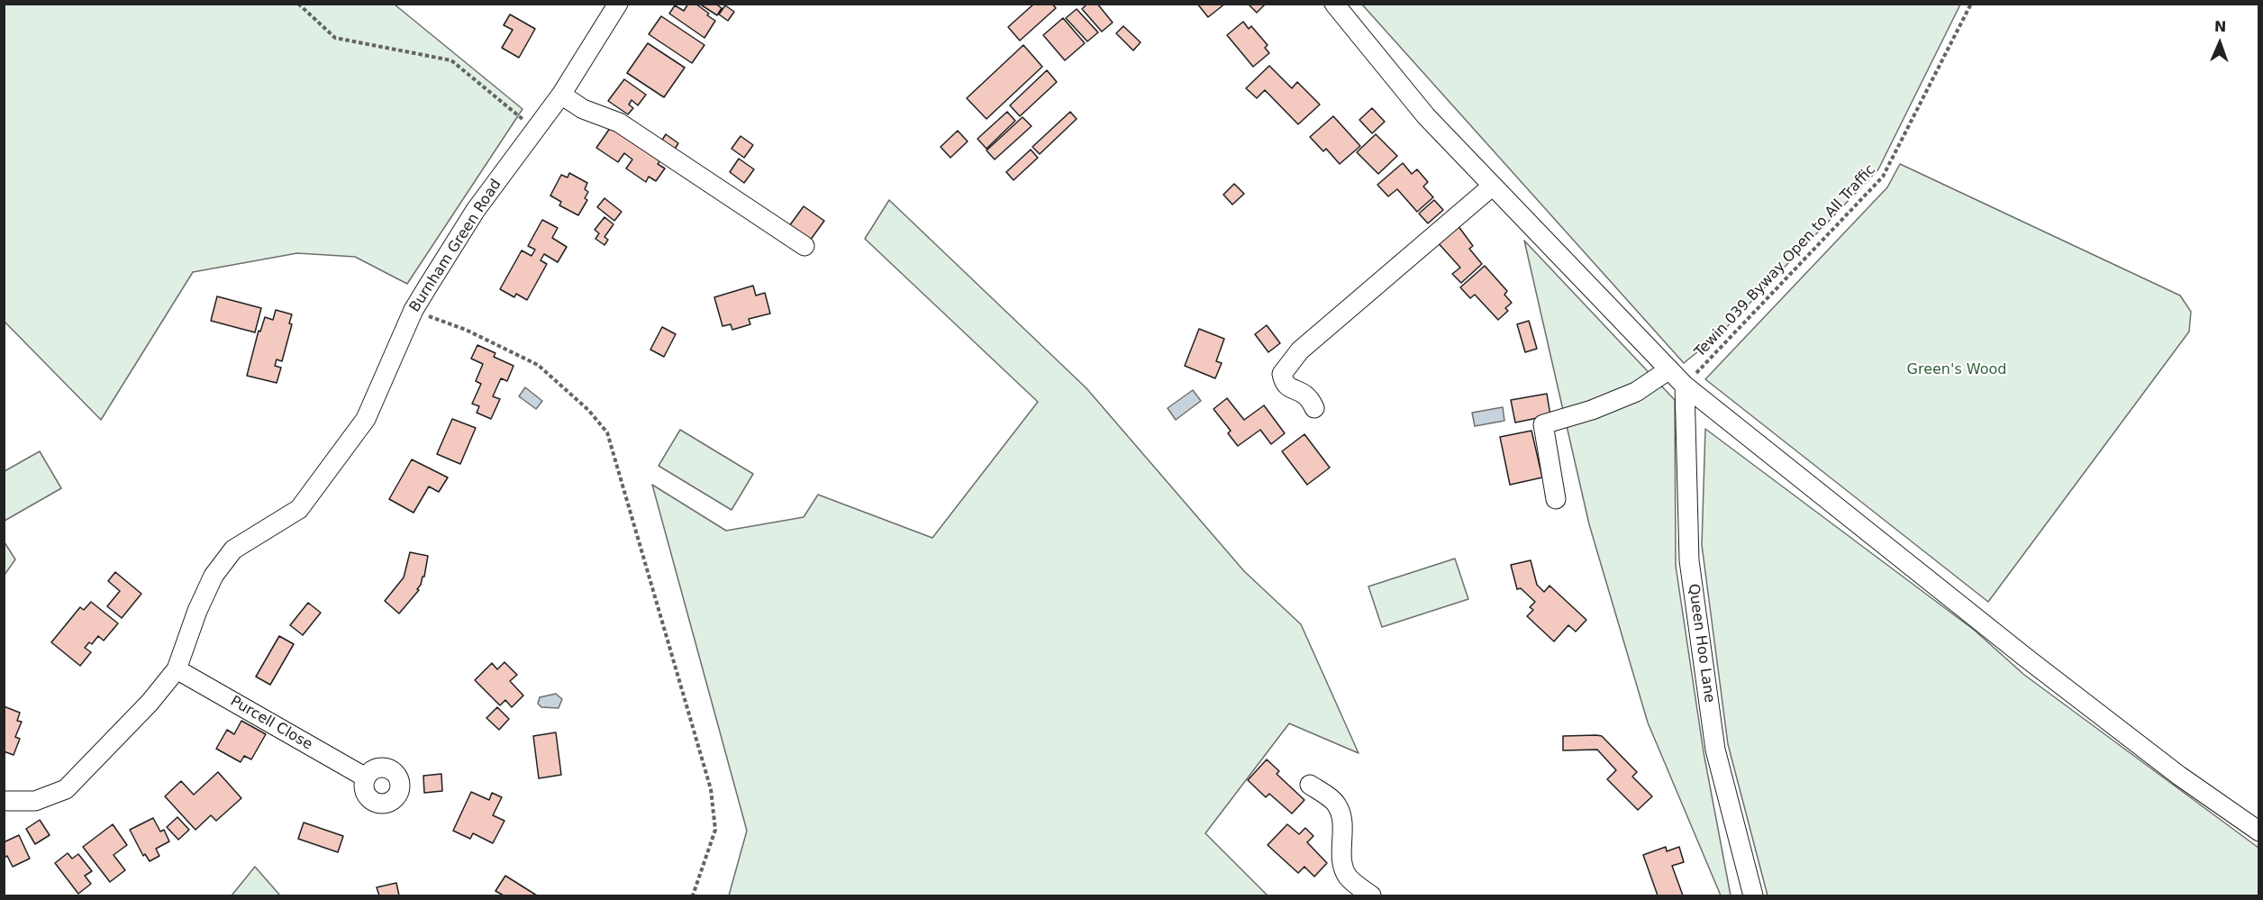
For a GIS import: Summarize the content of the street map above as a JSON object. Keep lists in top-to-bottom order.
{
  "streets": {
    "street": ["Burnham Green Road", "Queen Hoo Lane", "Purcell Close"],
    "path": ["Tewin 039 Byway Open to All Traffic"]
  },
  "crossings": [
    ["Burnham Green Road", "Purcell Close"],
    ["Tewin 039 Byway Open to All Traffic", "Queen Hoo Lane"]
  ],
  "parks": ["Green's Wood"],
  "north": "top"
}
